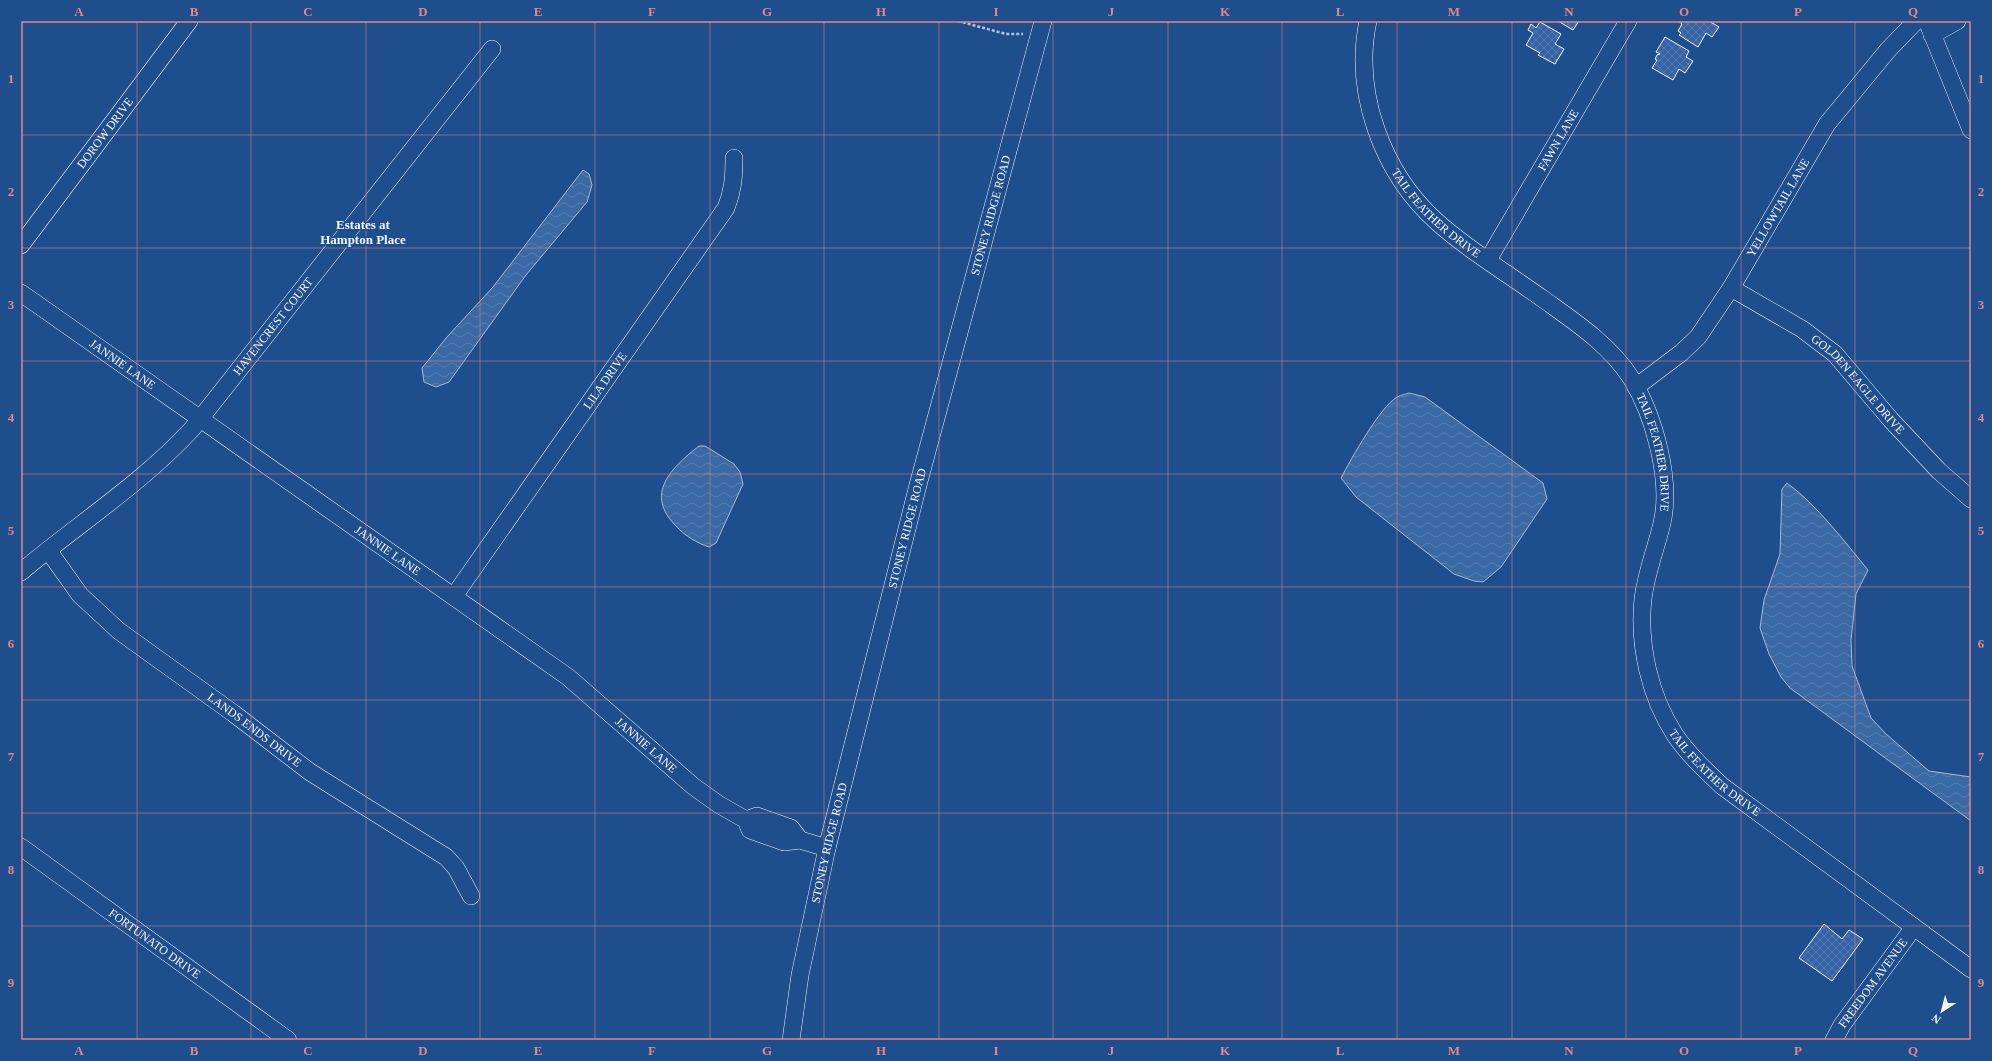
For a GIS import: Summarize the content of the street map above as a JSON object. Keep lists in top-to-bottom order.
{
  "streets": {
    "street": [
      "DOROW DRIVE",
      "FAWN LANE",
      "YELLOWTAIL LANE",
      "TAIL FEATHER DRIVE",
      "STONEY RIDGE ROAD",
      "HAVENCREST COURT",
      "JANNIE LANE",
      "LILA DRIVE",
      "GOLDEN EAGLE DRIVE",
      "LANDS ENDS DRIVE",
      "FORTUNATO DRIVE",
      "FREEDOM AVENUE"
    ]
  },
  "crossings": [
    ["FAWN LANE", "TAIL FEATHER DRIVE"],
    ["YELLOWTAIL LANE", "TAIL FEATHER DRIVE"],
    ["YELLOWTAIL LANE", "GOLDEN EAGLE DRIVE"],
    ["TAIL FEATHER DRIVE", "FREEDOM AVENUE"],
    ["STONEY RIDGE ROAD", "JANNIE LANE"],
    ["HAVENCREST COURT", "JANNIE LANE"],
    ["HAVENCREST COURT", "LANDS ENDS DRIVE"],
    ["JANNIE LANE", "LILA DRIVE"]
  ],
  "districts": ["Estates at Hampton Place"],
  "north": "bottom left",
  "grid": {
    "columns": [
      "A",
      "B",
      "C",
      "D",
      "E",
      "F",
      "G",
      "H",
      "I",
      "J",
      "K",
      "L",
      "M",
      "N",
      "O",
      "P",
      "Q"
    ],
    "rows": [
      "1",
      "2",
      "3",
      "4",
      "5",
      "6",
      "7",
      "8",
      "9"
    ]
  }
}
